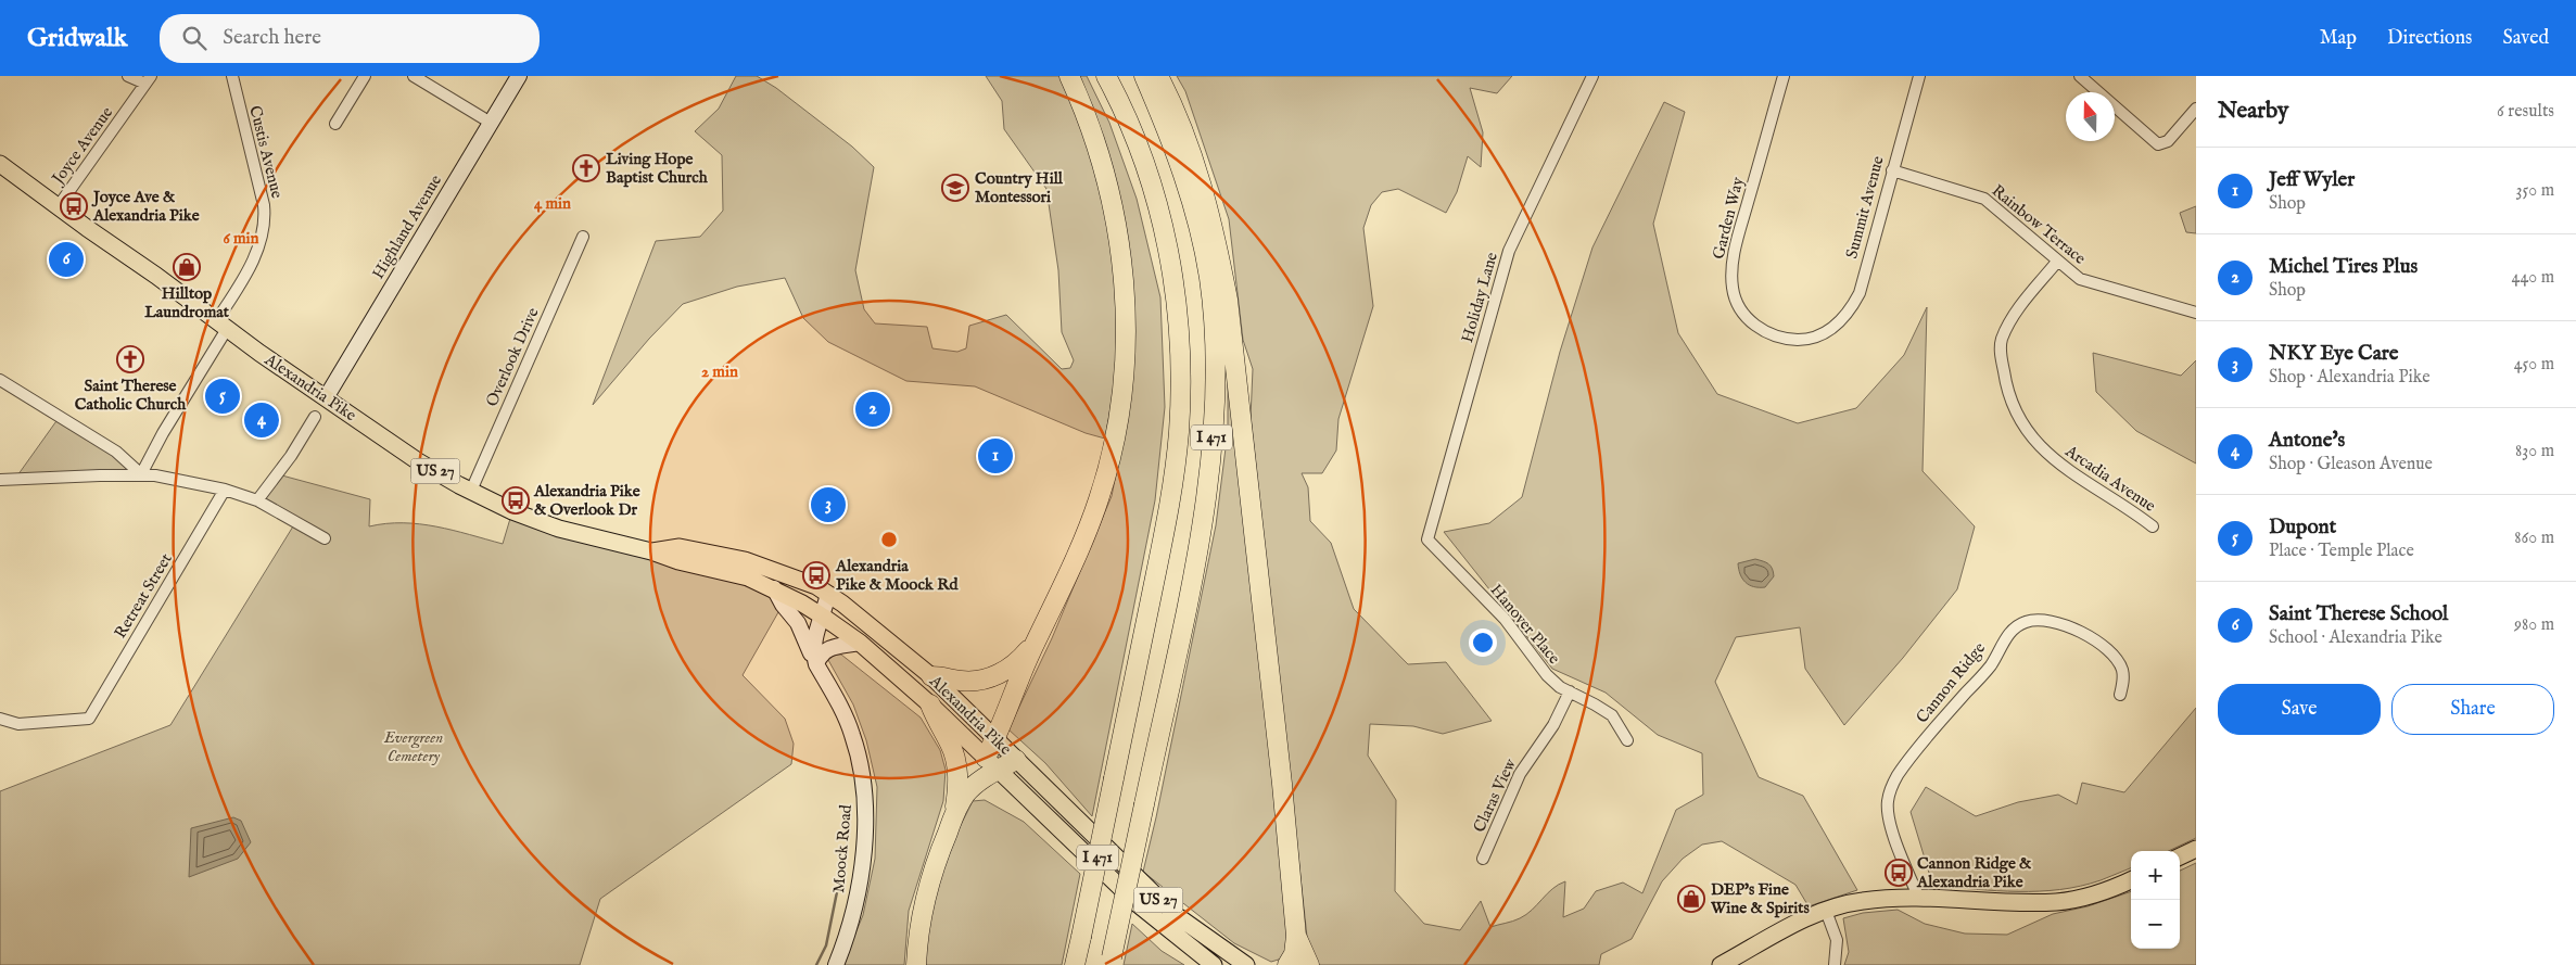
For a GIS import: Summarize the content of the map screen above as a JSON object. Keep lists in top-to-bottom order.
{
  "streets": {
    "highway": ["I 471"],
    "main road": [
      "Highland Avenue",
      "Alexandria Pike",
      "US 27",
      "Moock Road"
    ],
    "street": [
      "Joyce Avenue",
      "Custis Avenue",
      "Summit Avenue",
      "Garden Way",
      "Rainbow Terrace",
      "Holiday Lane",
      "Overlook Drive",
      "Arcadia Avenue",
      "Retreat Street",
      "Hanover Place",
      "Cannon Ridge",
      "Claras View"
    ]
  },
  "crossings": [
    ["Joyce Avenue", "Alexandria Pike"],
    ["Custis Avenue", "Alexandria Pike"],
    ["Summit Avenue", "Garden Way"],
    ["Summit Avenue", "Rainbow Terrace"],
    ["Rainbow Terrace", "Arcadia Avenue"],
    ["Highland Avenue", "Alexandria Pike"],
    ["Holiday Lane", "Hanover Place"],
    ["Overlook Drive", "Alexandria Pike"],
    ["Alexandria Pike", "Moock Road"],
    ["Hanover Place", "Claras View"]
  ],
  "parks": ["Evergreen Cemetery"],
  "places": {
    "church": ["Living Hope Baptist Church", "Saint Therese Catholic Church"],
    "school or university": ["Country Hill Montessori"],
    "bus stop": [
      "Joyce Ave & Alexandria Pike",
      "Alexandria Pike & Overlook Dr",
      "Alexandria Pike & Moock Rd",
      "Cannon Ridge & Alexandria Pike"
    ],
    "shop": ["Hilltop Laundromat", "DEP's Fine Wine & Spirits"]
  },
  "north": "top",
  "page": {
    "header": "Gridwalk",
    "search": "Search here",
    "nav": ["Map", "Directions", "Saved"],
    "heading": ["Nearby", "6 results"],
    "list": [
      {
        "mark": "1",
        "name": "Jeff Wyler",
        "note": "Shop",
        "value": "350 m"
      },
      {
        "mark": "2",
        "name": "Michel Tires Plus",
        "note": "Shop",
        "value": "440 m"
      },
      {
        "mark": "3",
        "name": "NKY Eye Care",
        "note": "Shop · Alexandria Pike",
        "value": "450 m"
      },
      {
        "mark": "4",
        "name": "Antone's",
        "note": "Shop · Gleason Avenue",
        "value": "830 m"
      },
      {
        "mark": "5",
        "name": "Dupont",
        "note": "Place · Temple Place",
        "value": "860 m"
      },
      {
        "mark": "6",
        "name": "Saint Therese School",
        "note": "School · Alexandria Pike",
        "value": "980 m"
      }
    ],
    "pins": [
      "6",
      "5",
      "2",
      "4",
      "1",
      "3"
    ],
    "buttons": ["Save", "Share"],
    "map_buttons": ["+", "−"]
  },
  "rings": ["4 min", "6 min", "2 min"]
}
